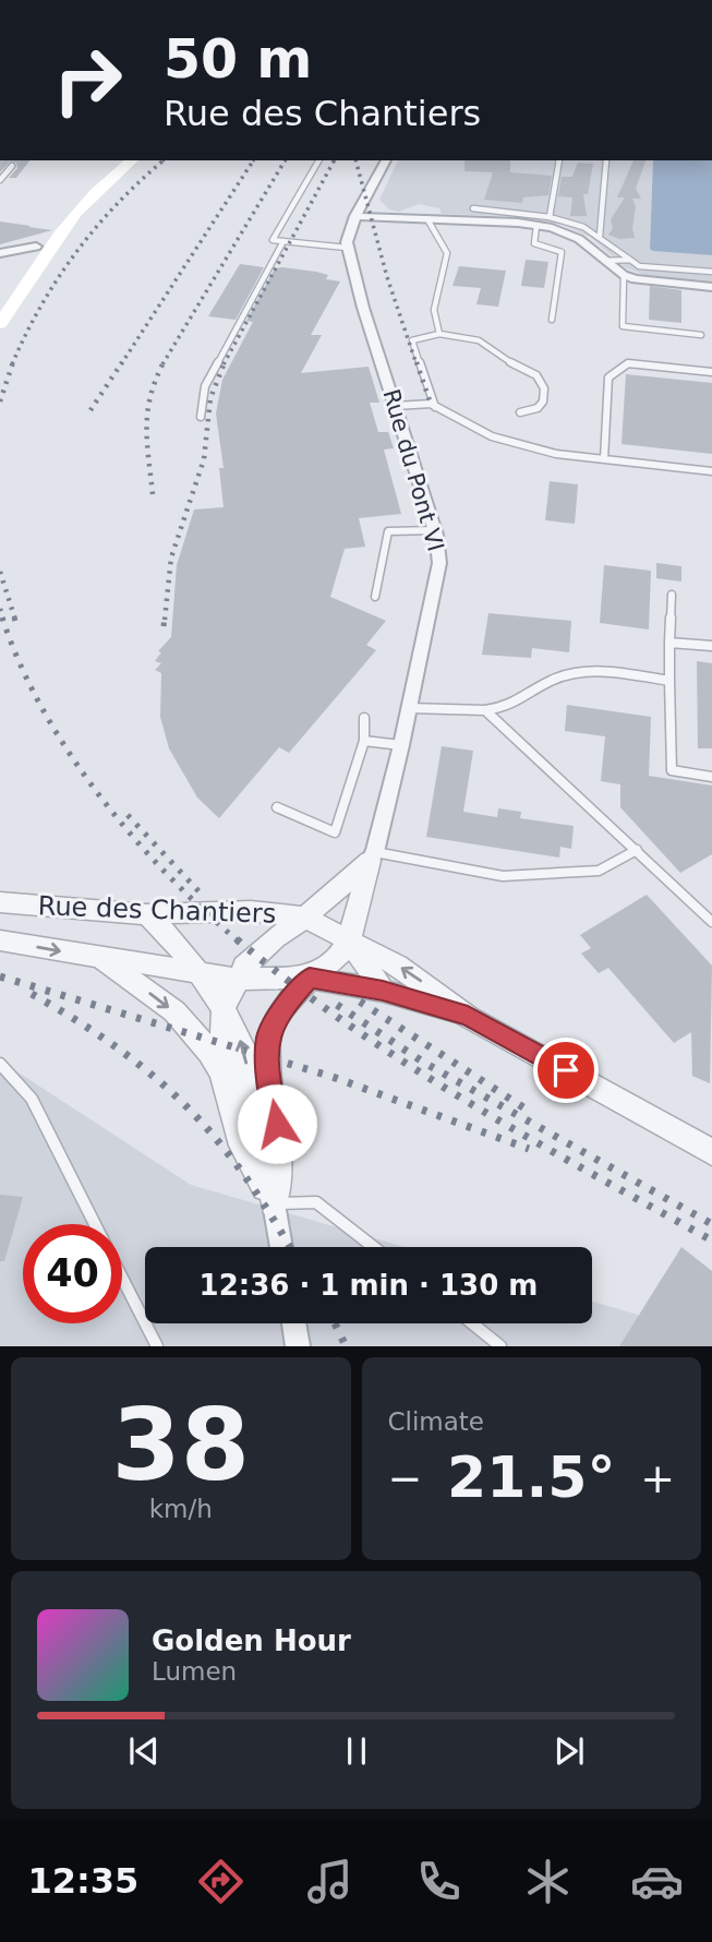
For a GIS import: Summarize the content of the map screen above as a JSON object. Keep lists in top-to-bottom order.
{
  "streets": {
    "street": ["Rue du Pont VI", "Rue des Chantiers"]
  },
  "page": {
    "turn": ["50 m", "Rue des Chantiers"],
    "limit": "40",
    "trip": "12:36 · 1 min · 130 m",
    "tile": [
      ["38", "km/h"],
      "Climate"
    ],
    "heat": ["−", "21.5°", "+"],
    "song": ["Golden Hour", "Lumen"],
    "tabs": "12:35"
  }
}
